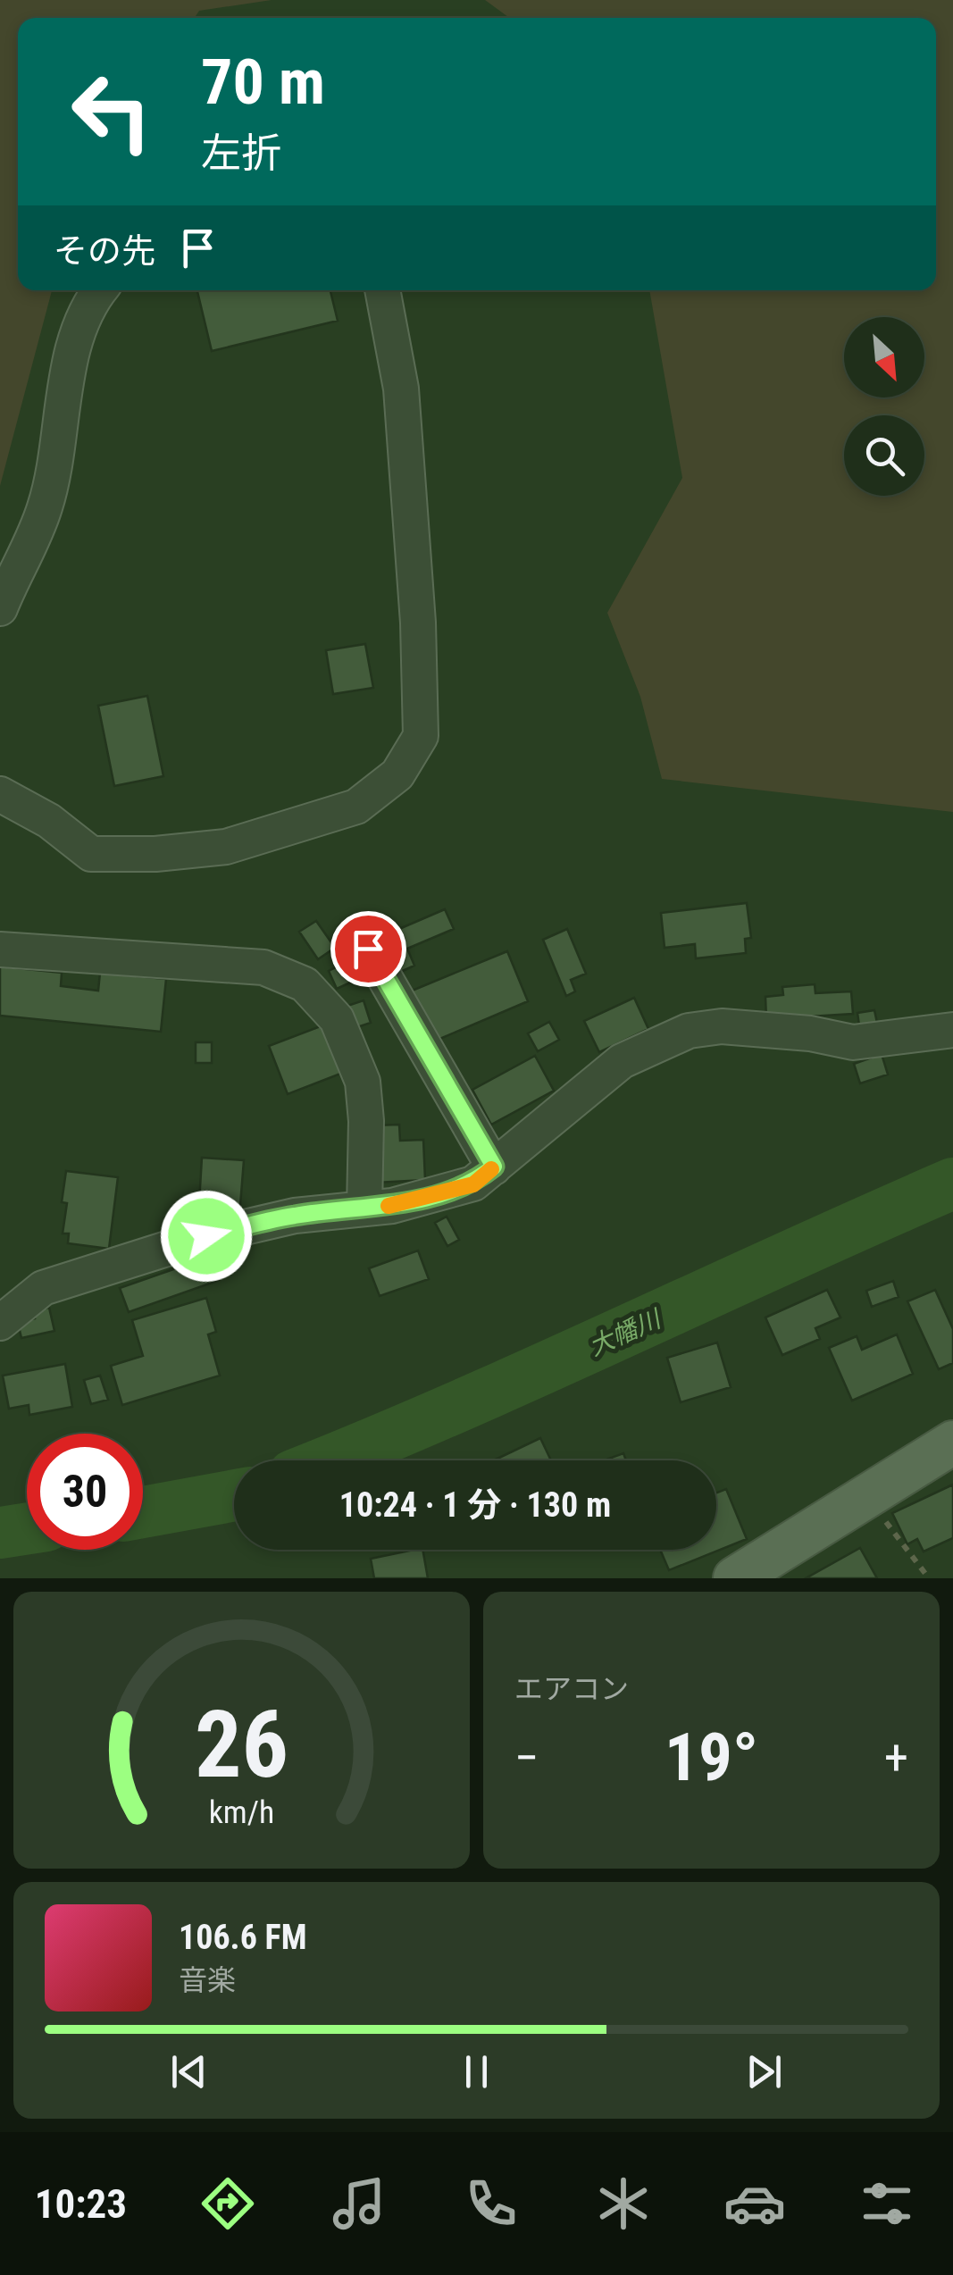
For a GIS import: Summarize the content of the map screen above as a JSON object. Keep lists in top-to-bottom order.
{
  "water": ["大幡川"],
  "north": "bottom right",
  "page": {
    "turn": ["70 m", "左折"],
    "then": "その先",
    "limit": "30",
    "trip": "10:24 · 1 分 · 130 m",
    "tile": "エアコン",
    "heat": ["−", "19°", "+"],
    "song": ["106.6 FM", "音楽"],
    "tabs": "10:23",
    "gauge": ["26", "km/h"]
  }
}
